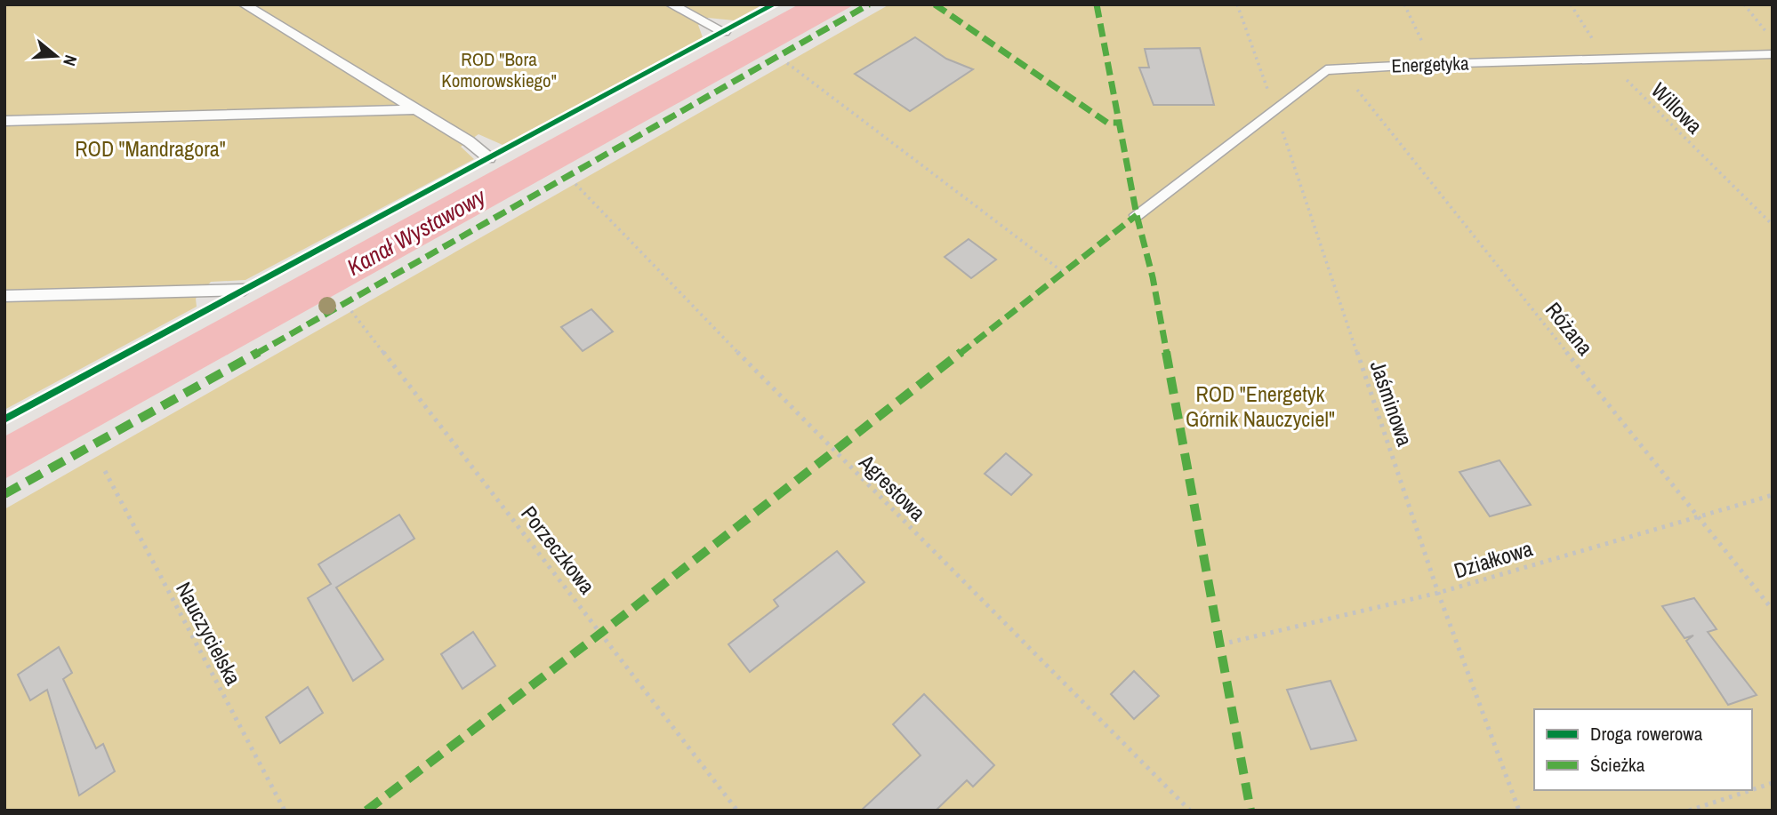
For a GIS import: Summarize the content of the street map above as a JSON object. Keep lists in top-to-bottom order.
{
  "streets": {
    "lane": ["Energetyka"],
    "path": [
      "Willowa",
      "Różana",
      "Jaśminowa",
      "Agrestowa",
      "Porzeczkowa",
      "Działkowa",
      "Nauczycielska"
    ]
  },
  "crossings": [
    ["Energetyka", "Willowa"],
    ["Energetyka", "Różana"],
    ["Energetyka", "Jaśminowa"],
    ["Różana", "Działkowa"],
    ["Jaśminowa", "Działkowa"]
  ],
  "water": ["Kanał Wystawowy"],
  "parks": ["ROD \"Bora Komorowskiego\"", "ROD \"Mandragora\"", "ROD \"Energetyk Górnik Nauczyciel\""],
  "legend": ["Droga rowerowa", "Ścieżka"],
  "north": "right"
}
